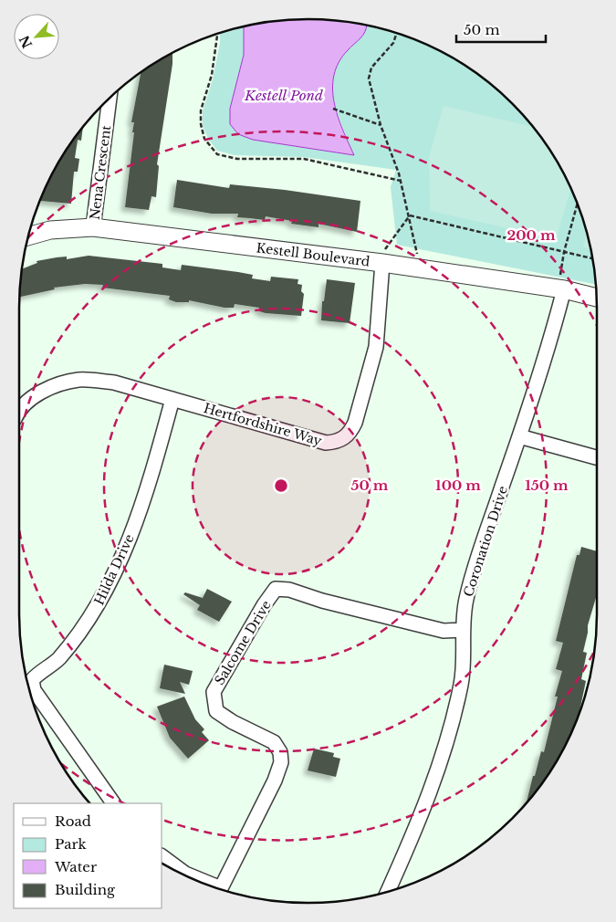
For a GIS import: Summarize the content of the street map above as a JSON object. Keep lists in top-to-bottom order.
{
  "streets": {
    "street": [
      "Nena Crescent",
      "Kestell Boulevard",
      "Hertfordshire Way",
      "Coronation Drive",
      "Hilda Drive",
      "Salcome Drive"
    ]
  },
  "crossings": [
    ["Nena Crescent", "Kestell Boulevard"],
    ["Kestell Boulevard", "Hertfordshire Way"],
    ["Kestell Boulevard", "Coronation Drive"],
    ["Hertfordshire Way", "Hilda Drive"],
    ["Coronation Drive", "Salcome Drive"]
  ],
  "water": ["Kestell Pond"],
  "legend": [
    "Road",
    "Park",
    "Water",
    "Building"
  ],
  "scale_bar": "50 m",
  "north": "bottom left",
  "rings": [
    "200 m",
    "50 m",
    "100 m",
    "150 m"
  ]
}
